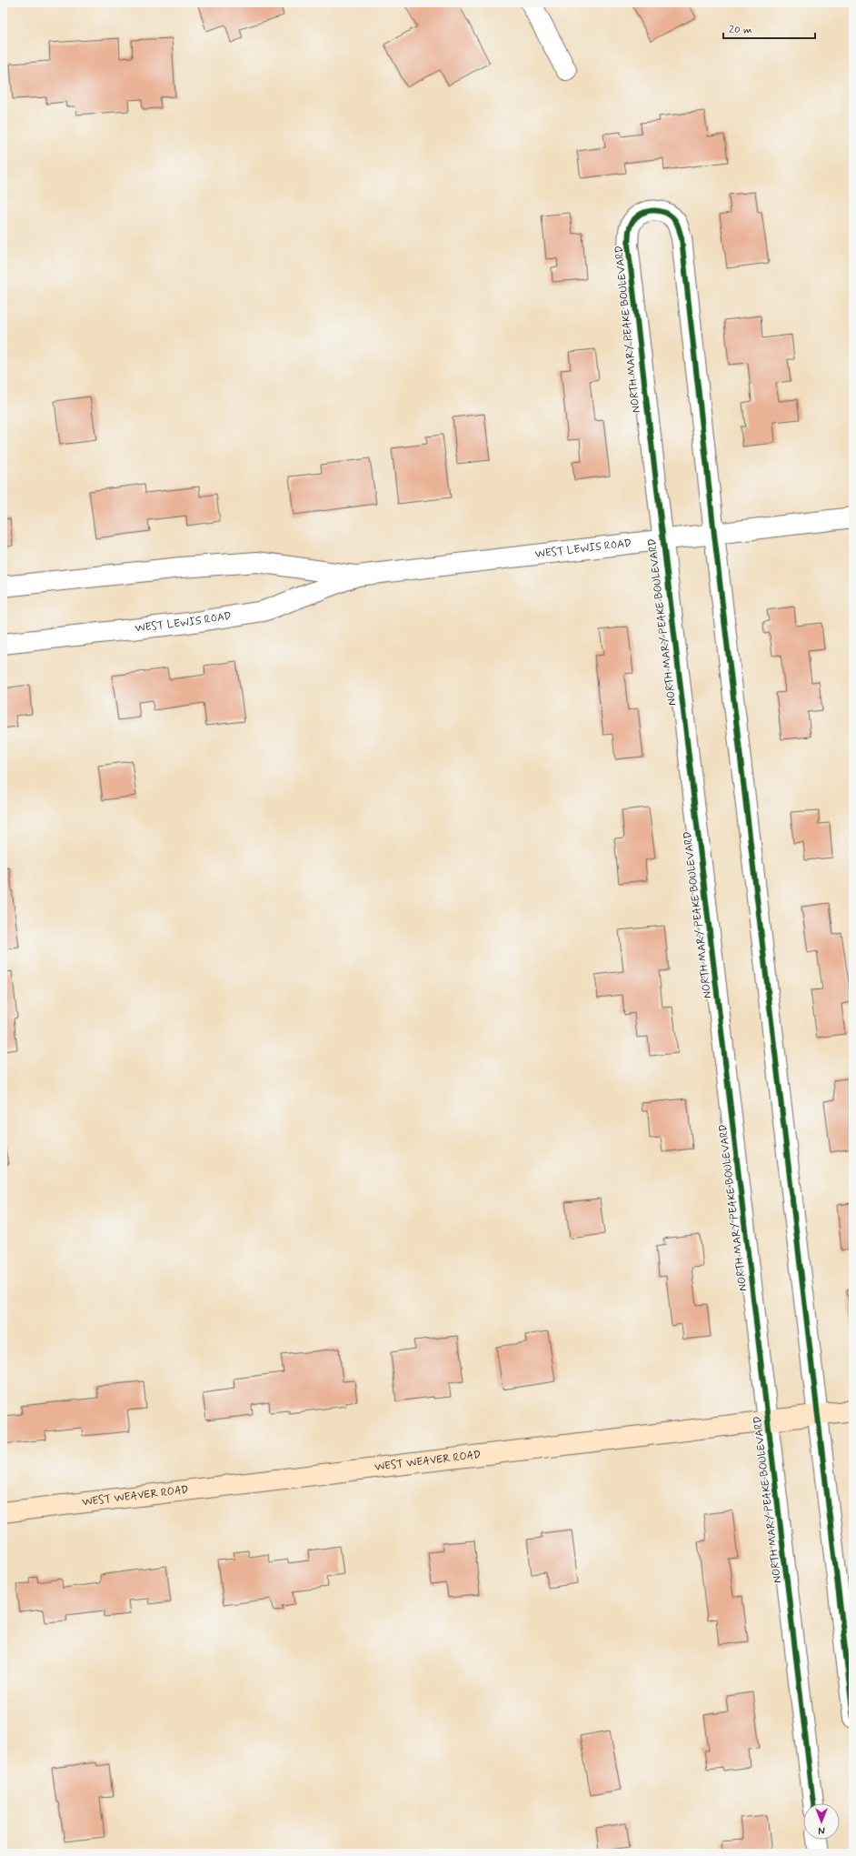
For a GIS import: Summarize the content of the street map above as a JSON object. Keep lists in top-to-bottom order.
{
  "streets": {
    "street": ["NORTH MARY PEAKE BOULEVARD", "WEST LEWIS ROAD", "WEST WEAVER ROAD"]
  },
  "crossings": [
    ["NORTH MARY PEAKE BOULEVARD", "WEST LEWIS ROAD"],
    ["NORTH MARY PEAKE BOULEVARD", "WEST WEAVER ROAD"]
  ],
  "scale_bar": "20 m",
  "north": "bottom"
}
